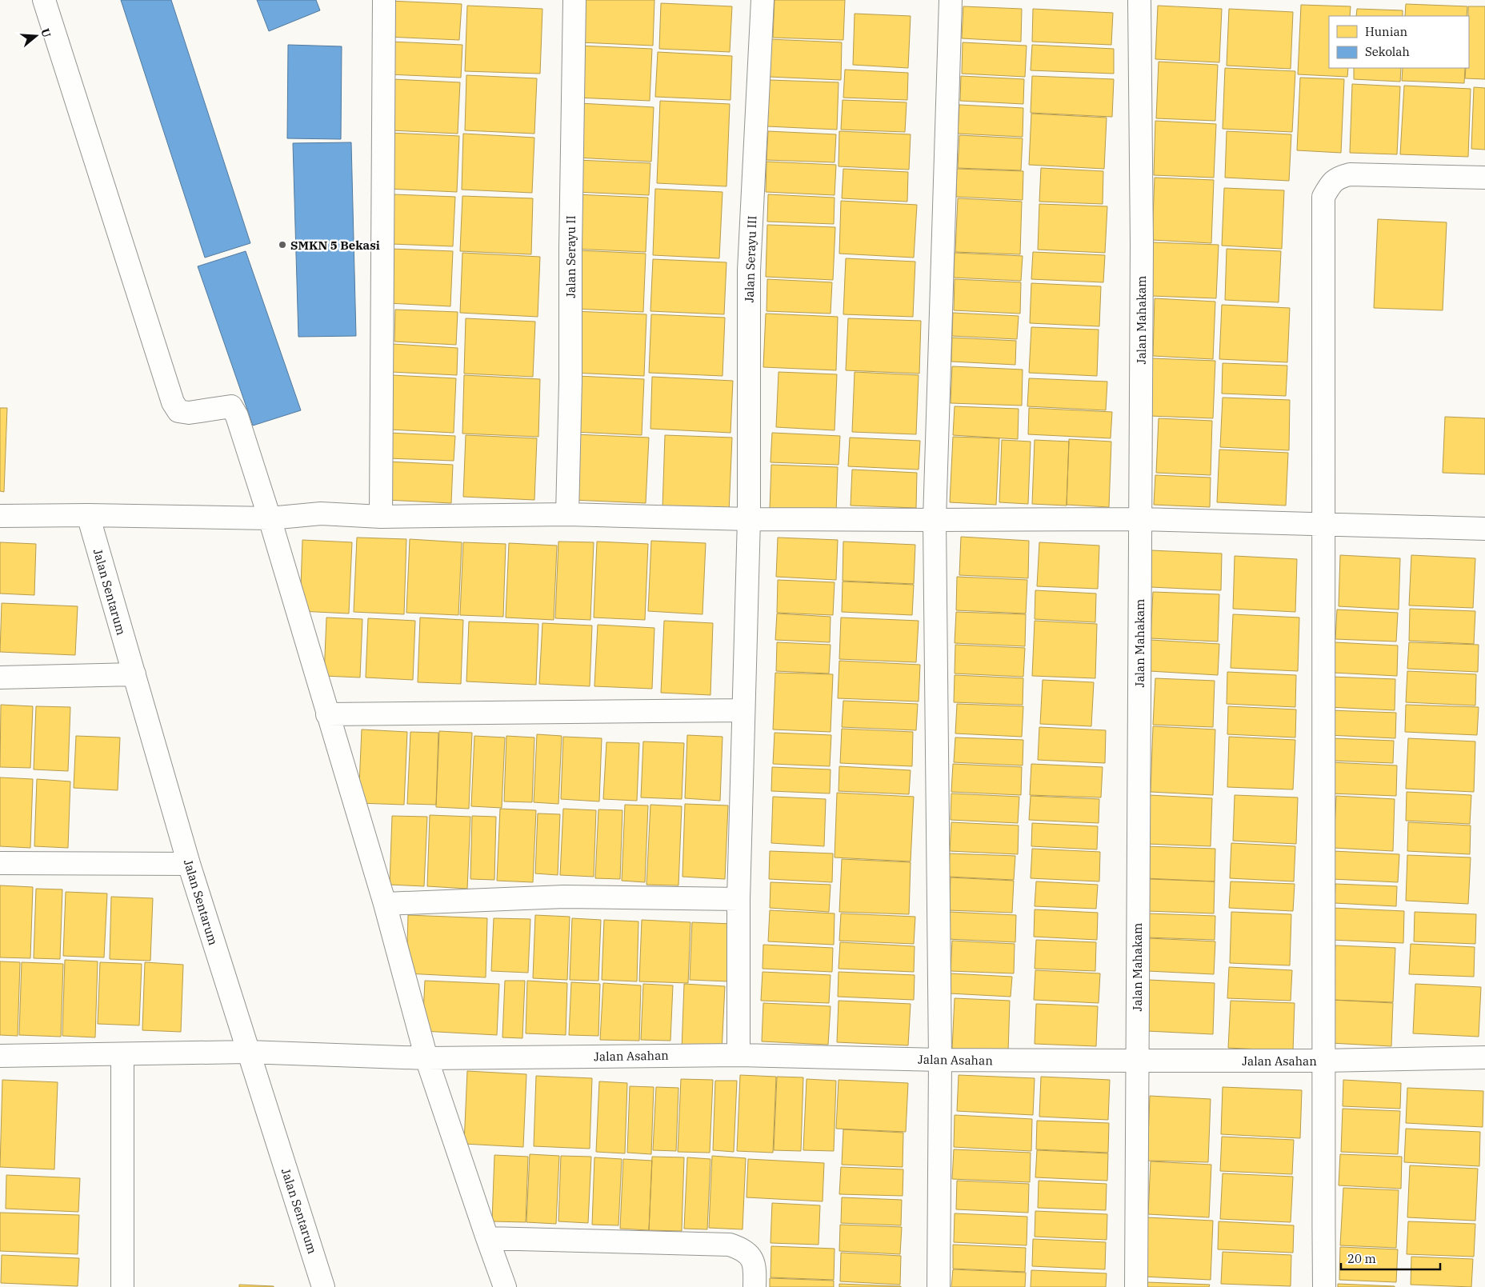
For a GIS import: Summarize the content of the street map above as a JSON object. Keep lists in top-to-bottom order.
{
  "streets": {
    "street": [
      "Jalan Serayu II",
      "Jalan Serayu III",
      "Jalan Mahakam",
      "Jalan Sentarum",
      "Jalan Asahan"
    ]
  },
  "crossings": [
    ["Jalan Serayu III", "Jalan Asahan"],
    ["Jalan Mahakam", "Jalan Asahan"],
    ["Jalan Sentarum", "Jalan Asahan"]
  ],
  "places": ["SMKN 5 Bekasi"],
  "legend": ["Hunian", "Sekolah"],
  "scale_bar": "20 m",
  "north": "right"
}
